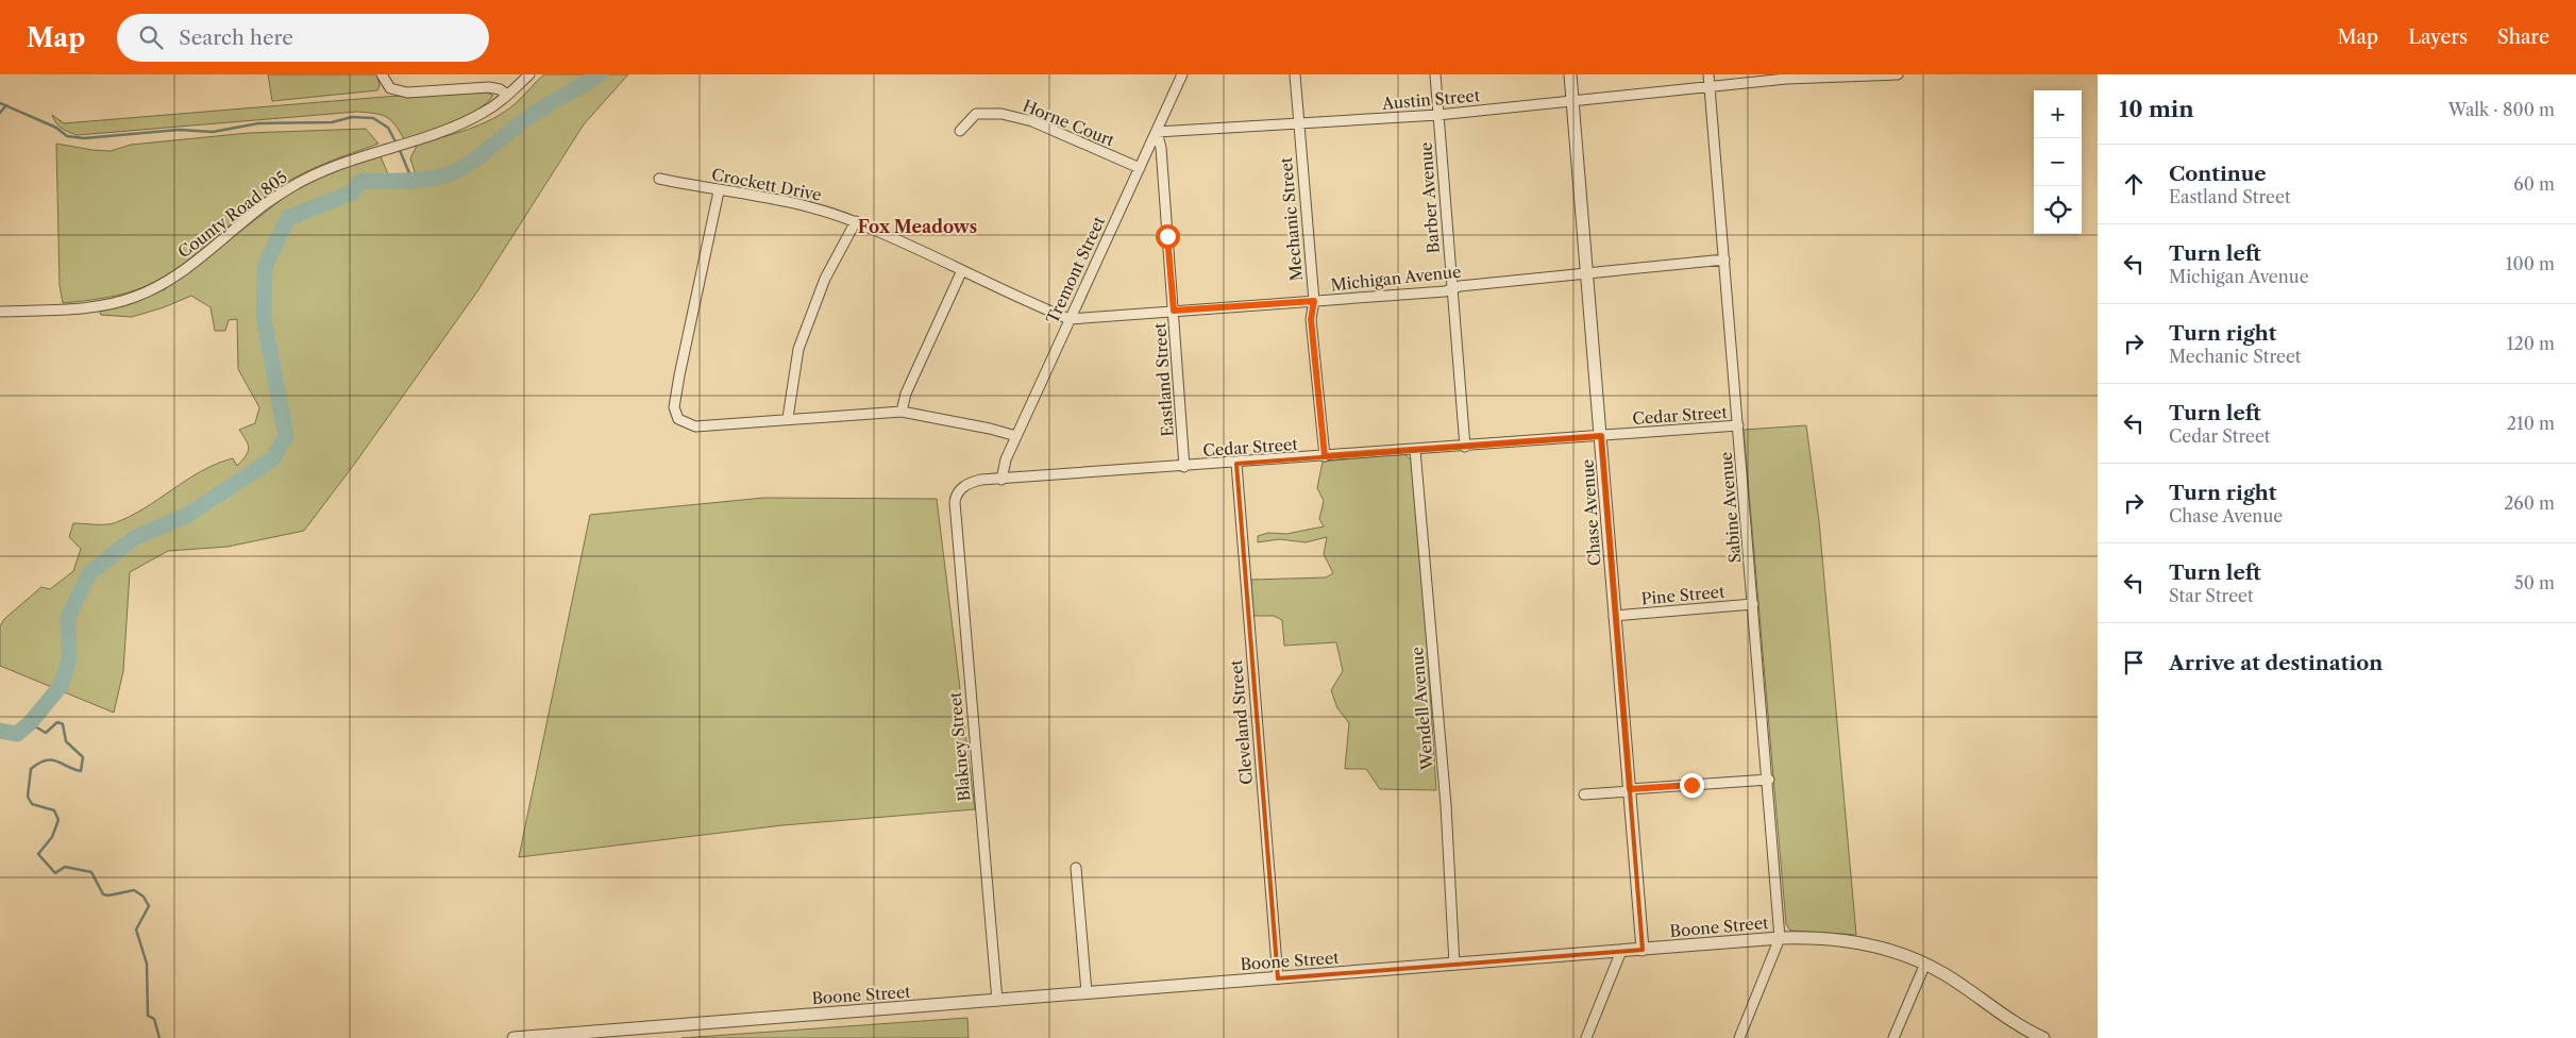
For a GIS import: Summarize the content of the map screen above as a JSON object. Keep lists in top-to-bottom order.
{
  "streets": {
    "street": [
      "Austin Street",
      "Horne Court",
      "Crockett Drive",
      "Barber Avenue",
      "County Road 805",
      "Mechanic Street",
      "Tremont Street",
      "Michigan Avenue",
      "Eastland Street",
      "Cedar Street",
      "Sabine Avenue",
      "Chase Avenue",
      "Pine Street",
      "Wendell Avenue",
      "Cleveland Street",
      "Blakney Street",
      "Boone Street"
    ]
  },
  "crossings": [
    ["Austin Street", "Barber Avenue"],
    ["Austin Street", "Mechanic Street"],
    ["Austin Street", "Tremont Street"],
    ["Austin Street", "Eastland Street"],
    ["Austin Street", "Sabine Avenue"],
    ["Austin Street", "Chase Avenue"],
    ["Horne Court", "Tremont Street"],
    ["Crockett Drive", "Tremont Street"],
    ["Crockett Drive", "Michigan Avenue"],
    ["Barber Avenue", "Michigan Avenue"],
    ["Barber Avenue", "Cedar Street"],
    ["Mechanic Street", "Michigan Avenue"],
    ["Mechanic Street", "Cedar Street"],
    ["Tremont Street", "Michigan Avenue"],
    ["Tremont Street", "Eastland Street"],
    ["Tremont Street", "Cedar Street"],
    ["Michigan Avenue", "Eastland Street"],
    ["Michigan Avenue", "Sabine Avenue"],
    ["Michigan Avenue", "Chase Avenue"],
    ["Eastland Street", "Cedar Street"],
    ["Cedar Street", "Sabine Avenue"],
    ["Cedar Street", "Chase Avenue"],
    ["Cedar Street", "Wendell Avenue"],
    ["Cedar Street", "Cleveland Street"],
    ["Cedar Street", "Blakney Street"],
    ["Sabine Avenue", "Pine Street"],
    ["Sabine Avenue", "Boone Street"],
    ["Chase Avenue", "Pine Street"],
    ["Chase Avenue", "Boone Street"],
    ["Wendell Avenue", "Boone Street"],
    ["Cleveland Street", "Boone Street"],
    ["Blakney Street", "Boone Street"]
  ],
  "districts": ["Fox Meadows"],
  "page": {
    "header": "Map",
    "search": "Search here",
    "nav": ["Map", "Layers", "Share"],
    "heading": ["10 min", "Walk · 800 m"],
    "map_buttons": ["+", "−"],
    "list": [
      ["Continue", "Eastland Street", "60 m"],
      ["Turn left", "Michigan Avenue", "100 m"],
      ["Turn right", "Mechanic Street", "120 m"],
      ["Turn left", "Cedar Street", "210 m"],
      ["Turn right", "Chase Avenue", "260 m"],
      ["Turn left", "Star Street", "50 m"],
      "Arrive at destination"
    ]
  }
}
